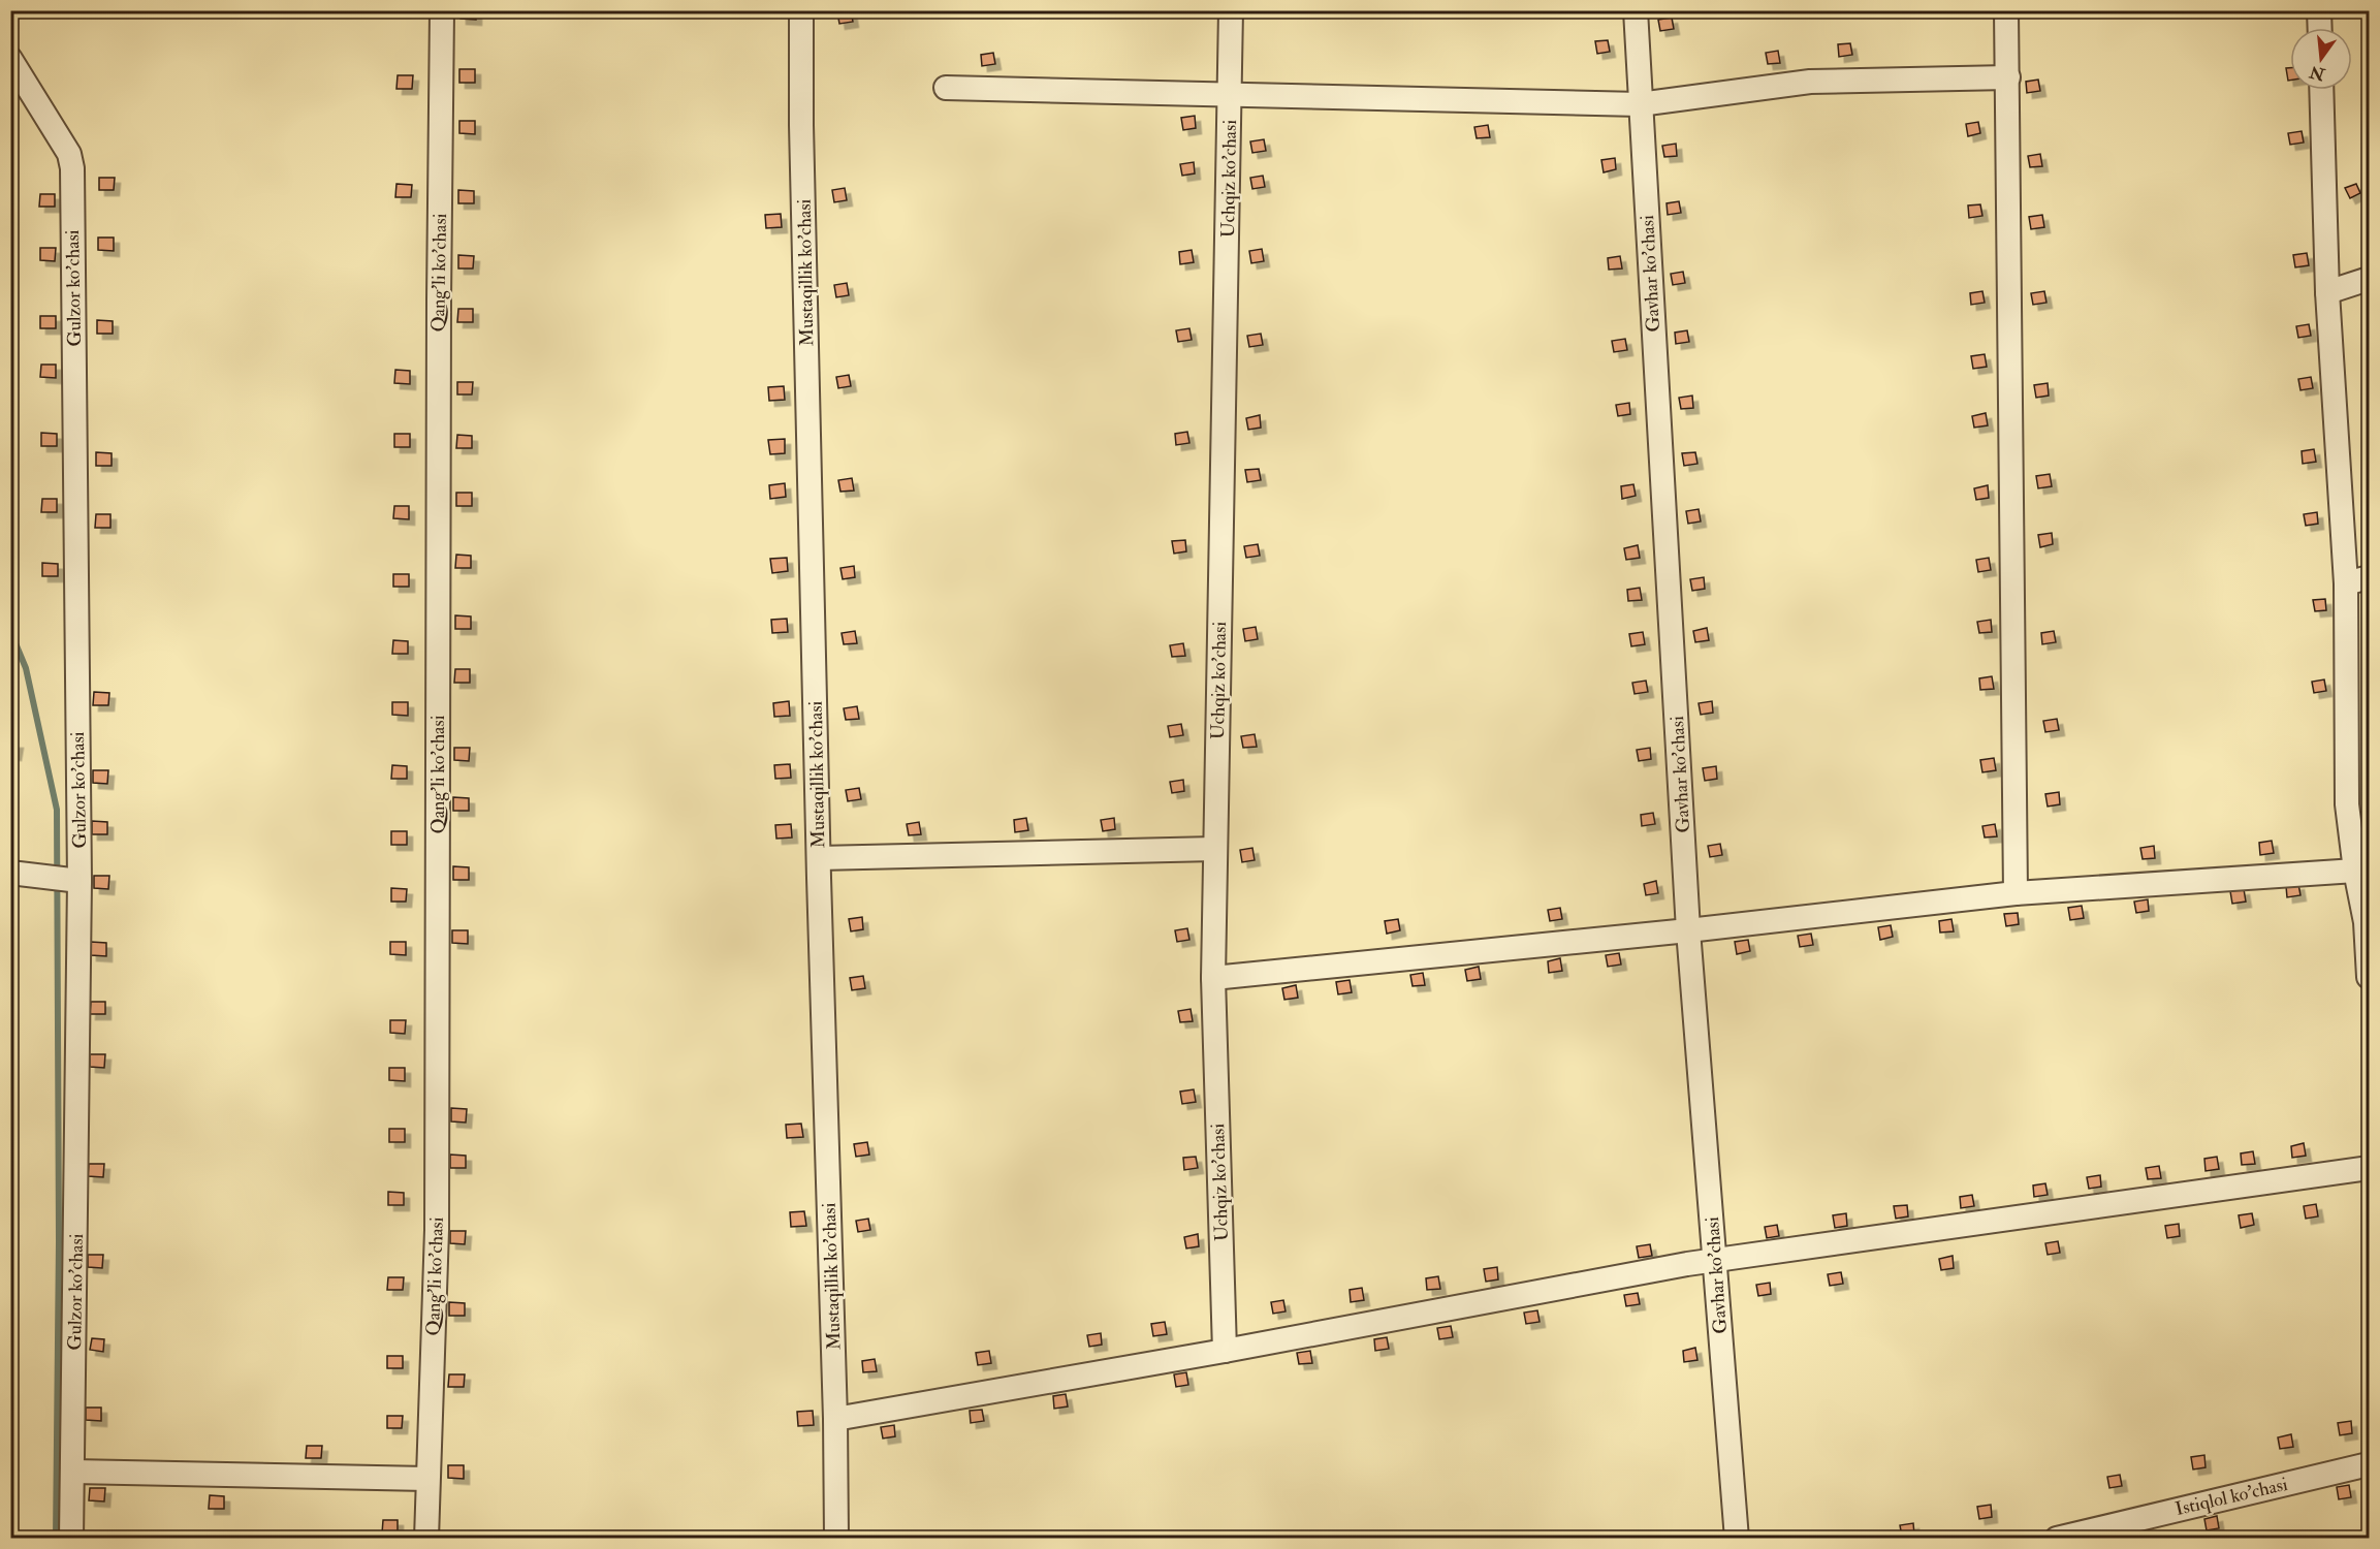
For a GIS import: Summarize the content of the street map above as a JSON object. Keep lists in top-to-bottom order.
{
  "streets": {
    "street": [
      "Uchqiz ko'chasi",
      "Qang'li ko'chasi",
      "Mustaqillik ko'chasi",
      "Gavhar ko'chasi",
      "Gulzor ko'chasi",
      "Istiqlol ko'chasi"
    ]
  },
  "north": "bottom"
}
